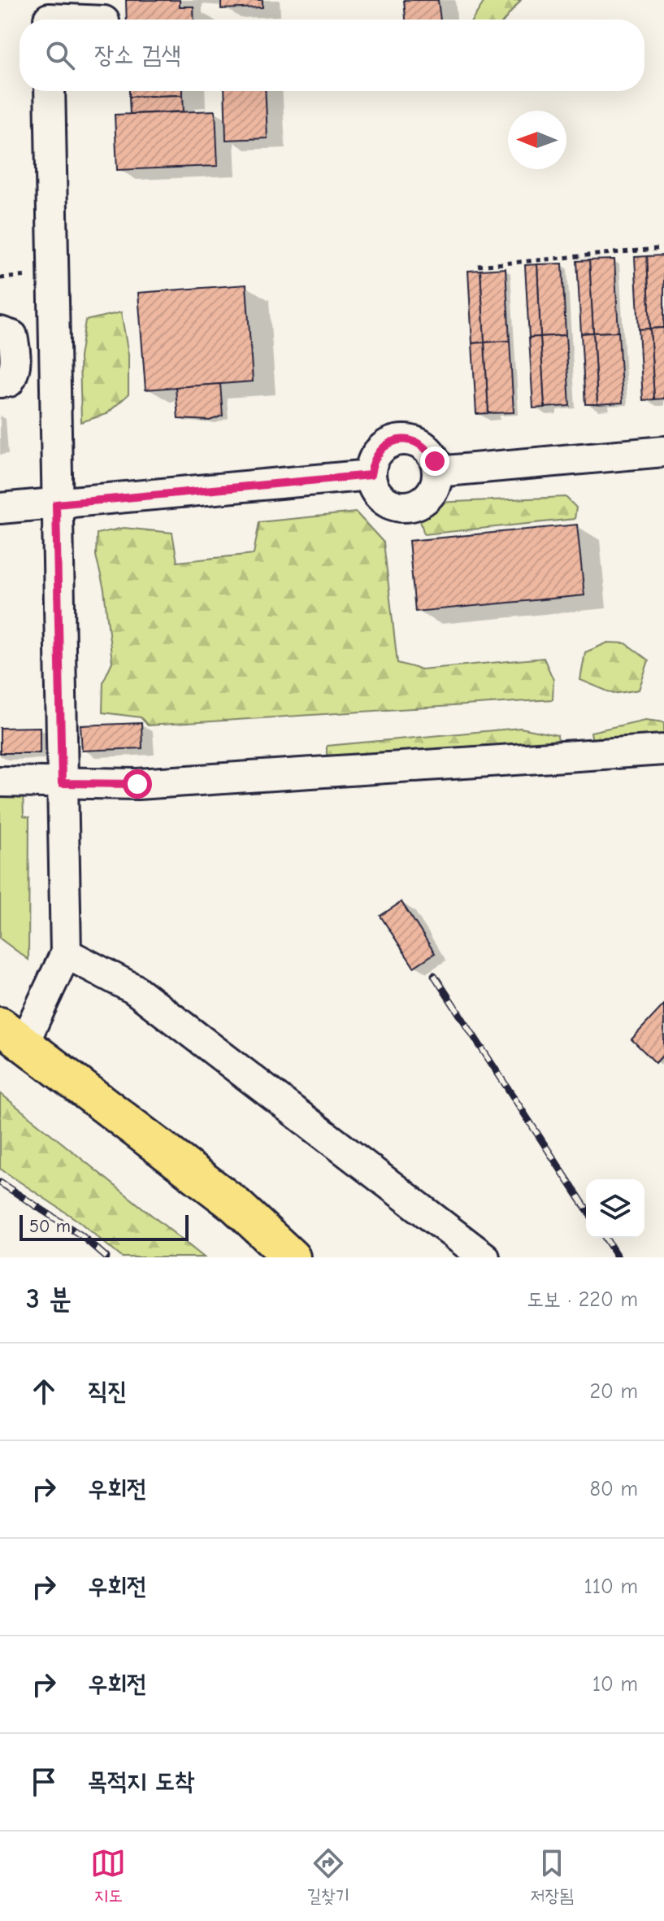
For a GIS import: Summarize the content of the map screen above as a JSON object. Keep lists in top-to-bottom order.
{
  "scale_bar": "50 m",
  "north": "left",
  "page": {
    "search": "장소 검색",
    "scale": "50 m",
    "heading": ["3 분", "도보 · 220 m"],
    "list": [
      ["직진", "20 m"],
      ["우회전", "80 m"],
      ["우회전", "110 m"],
      ["우회전", "10 m"],
      "목적지 도착"
    ],
    "nav": ["지도", "길찾기", "저장됨"]
  }
}
